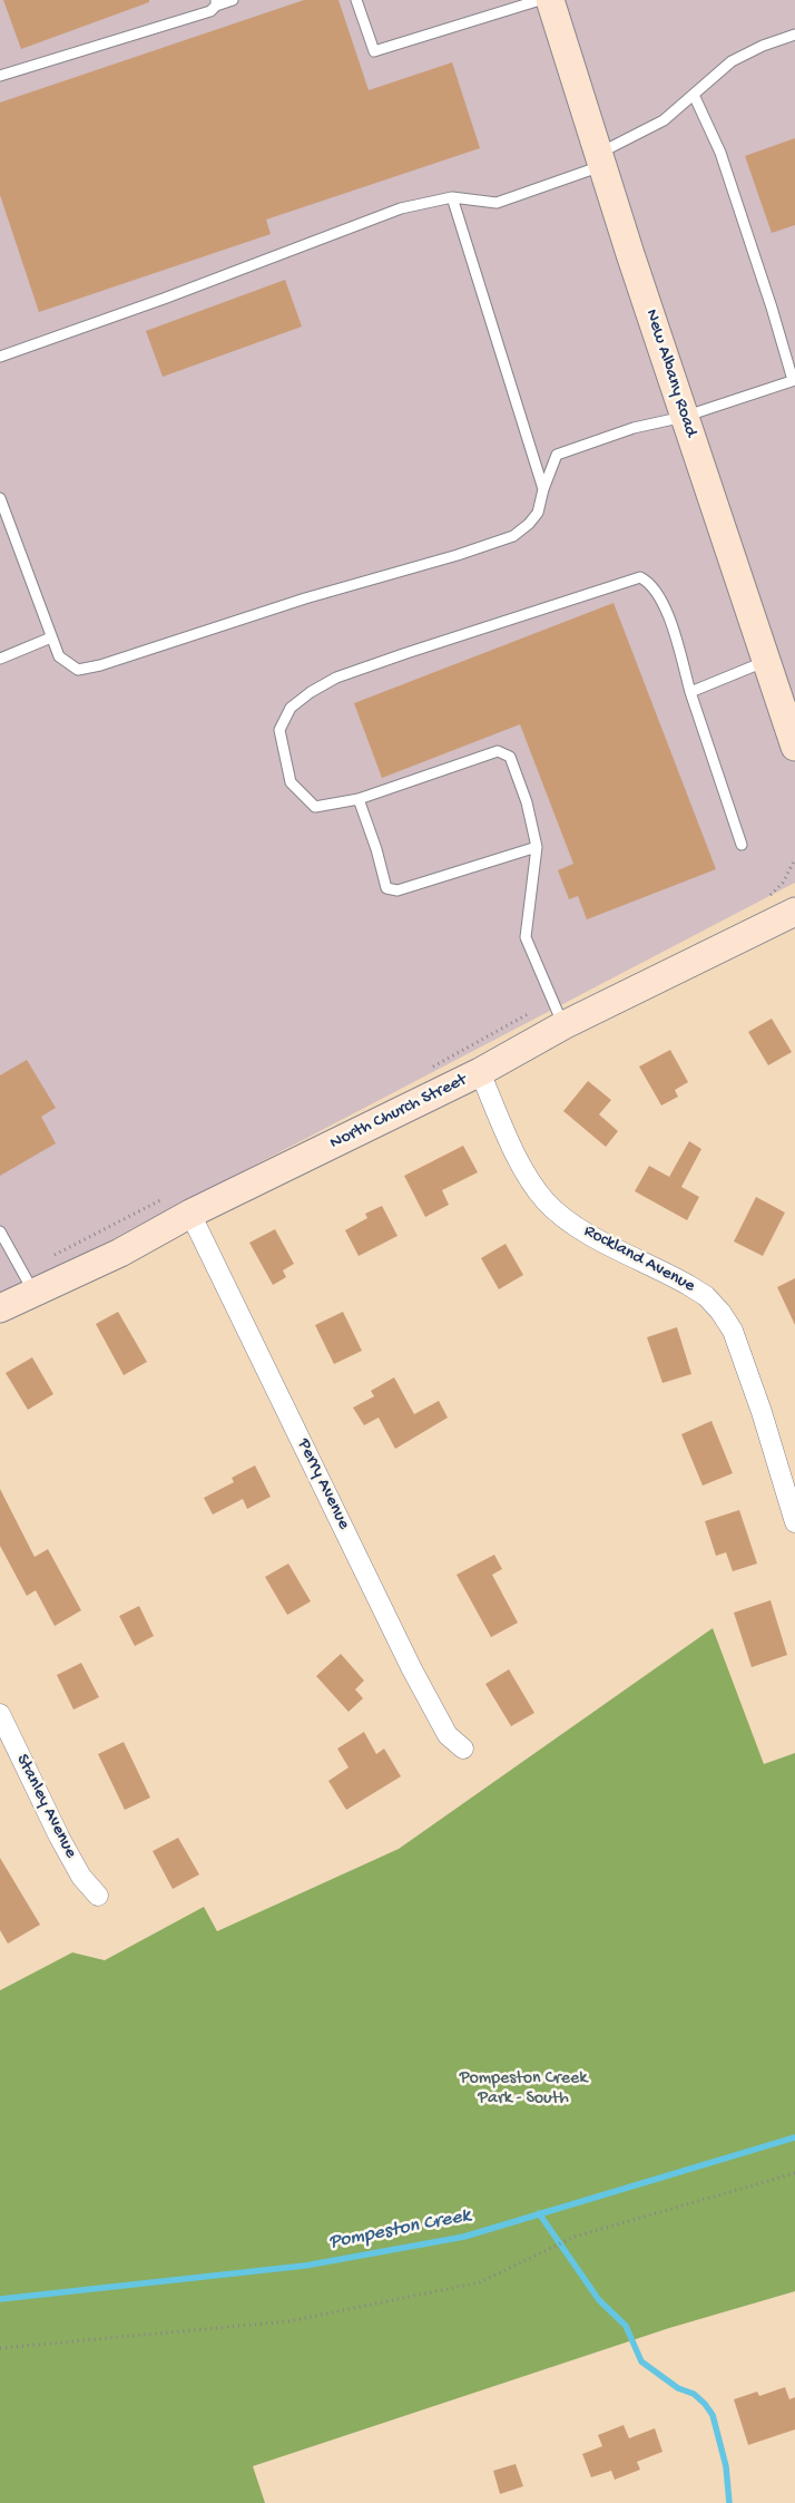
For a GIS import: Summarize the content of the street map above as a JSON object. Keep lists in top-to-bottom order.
{
  "streets": {
    "main road": ["New Albany Road", "North Church Street"],
    "street": ["Rockland Avenue", "Perry Avenue", "Stanley Avenue"]
  },
  "crossings": [
    ["North Church Street", "Rockland Avenue"],
    ["North Church Street", "Perry Avenue"]
  ],
  "water": ["Pompeston Creek"],
  "parks": ["Pompeston Creek Park - South"]
}
